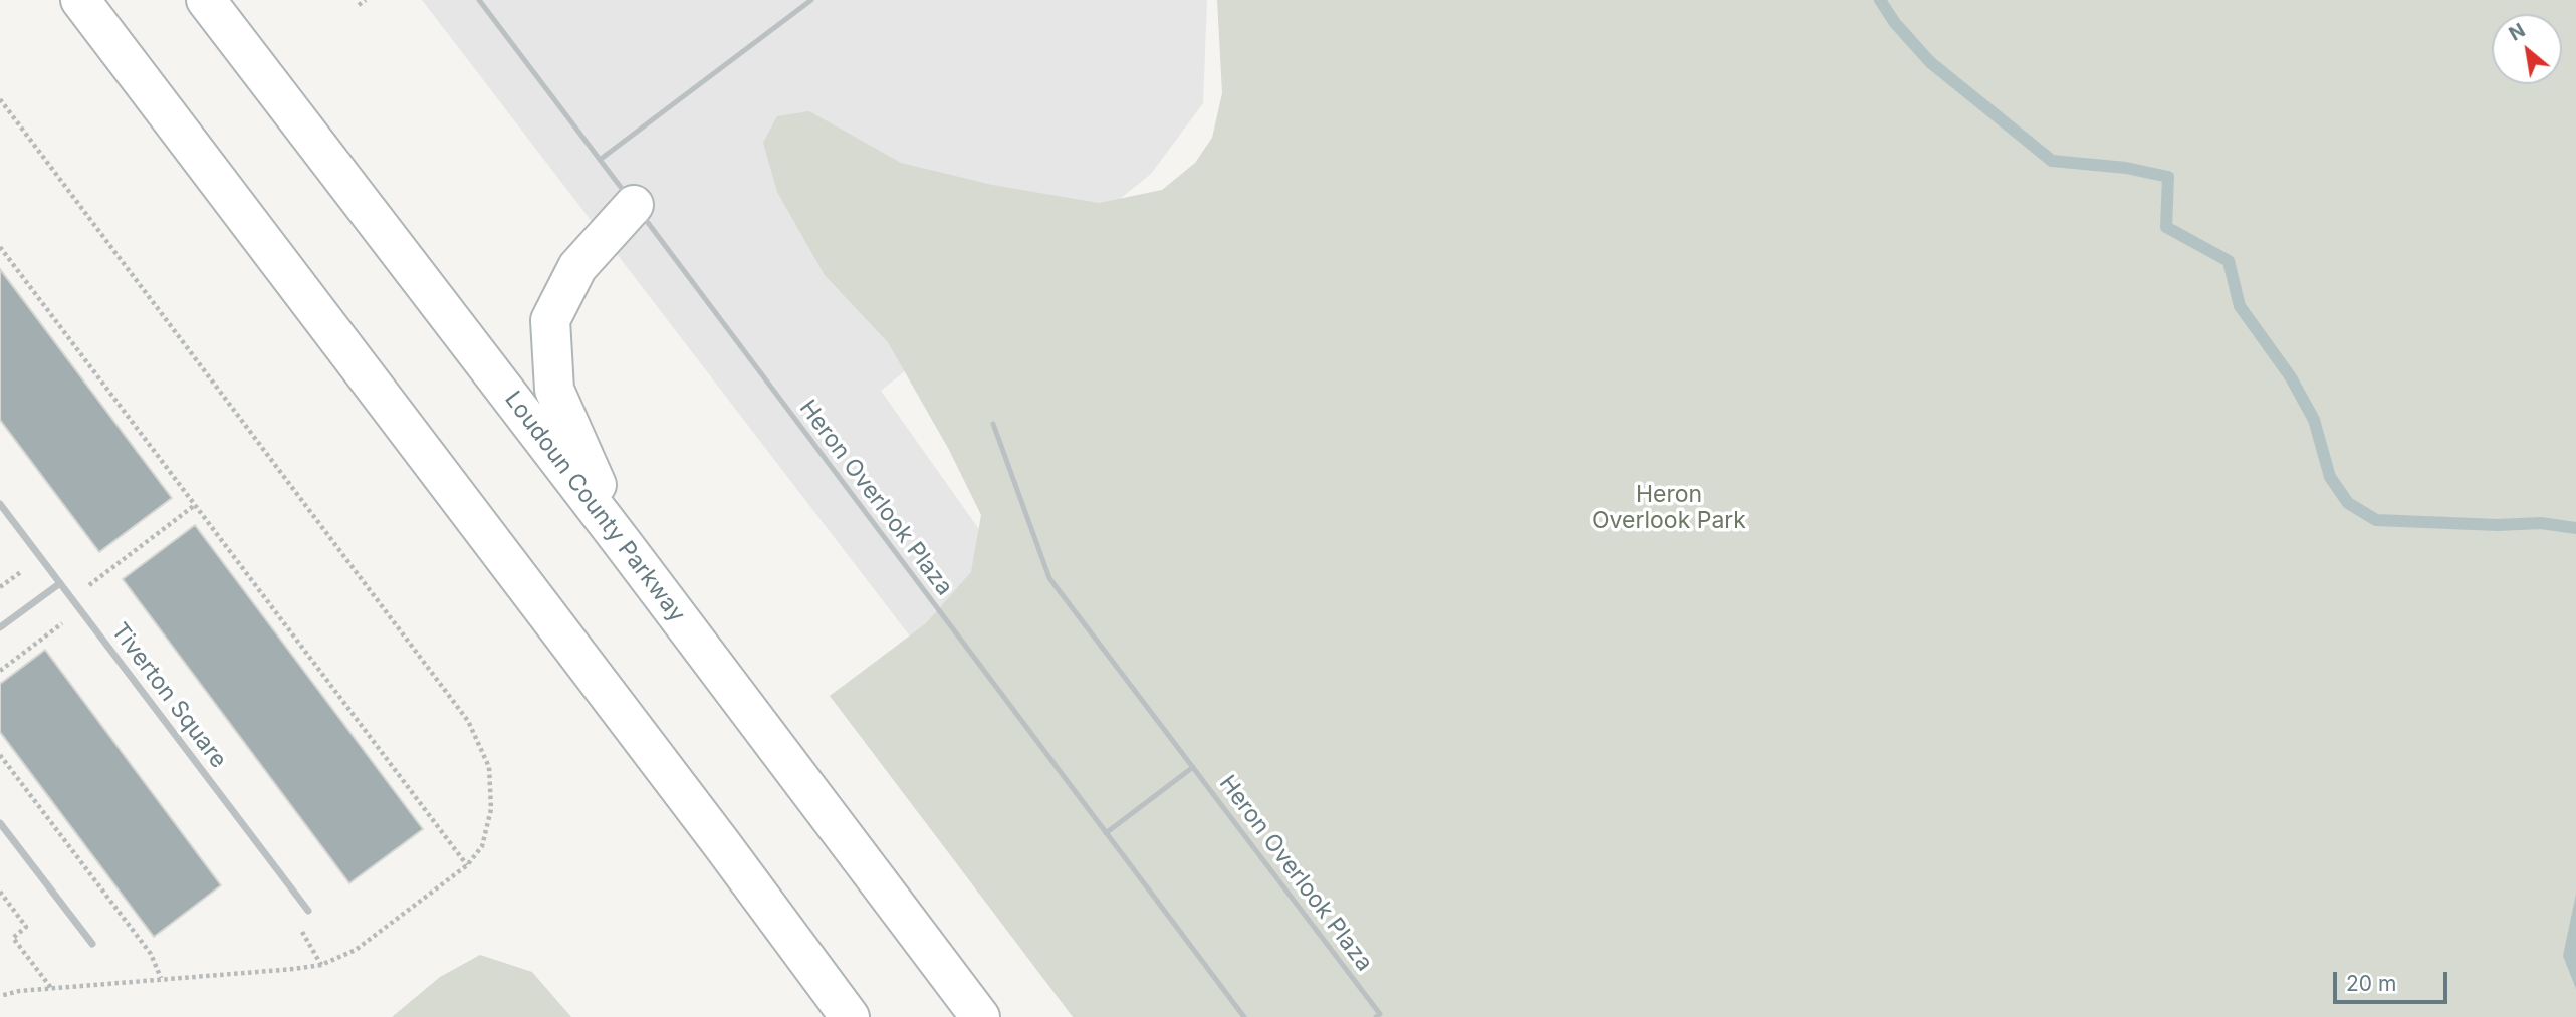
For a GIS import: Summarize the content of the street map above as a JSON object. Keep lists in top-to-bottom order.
{
  "streets": {
    "main road": ["Loudoun County Parkway"],
    "street": ["Tiverton Square"],
    "lane": ["Heron Overlook Plaza"]
  },
  "parks": ["Heron Overlook Park"],
  "scale_bar": "20 m",
  "north": "top left"
}
